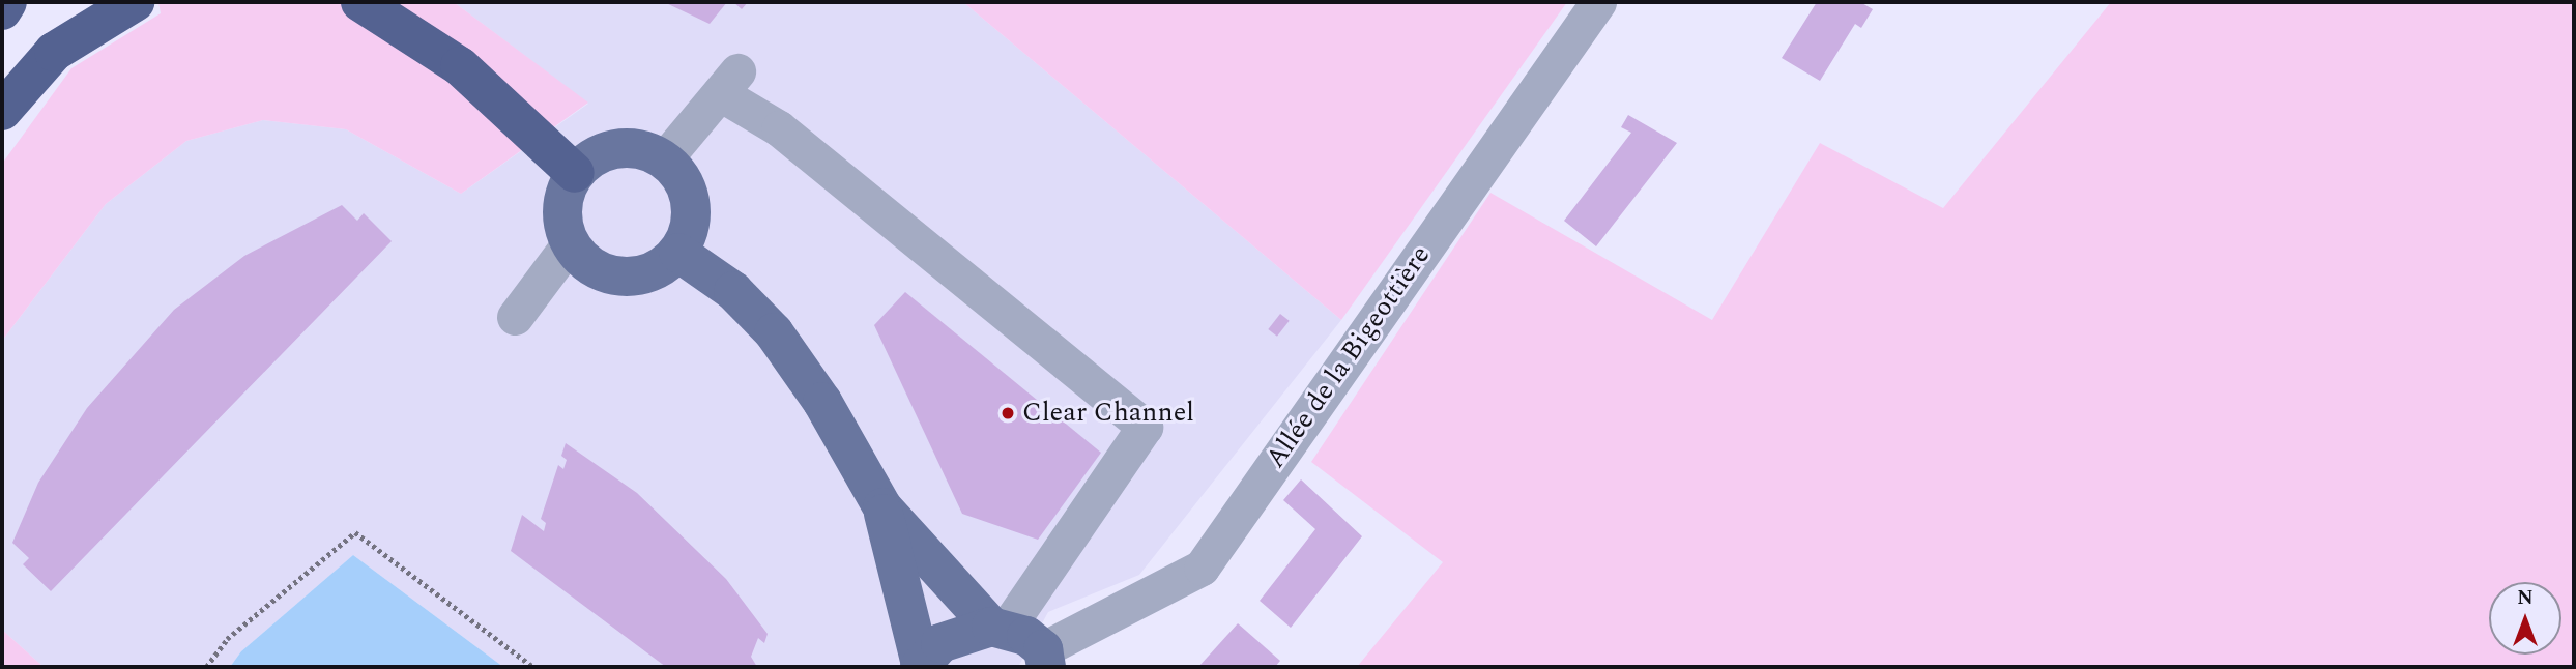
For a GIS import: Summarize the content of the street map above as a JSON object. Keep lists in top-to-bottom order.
{
  "streets": {
    "street": ["Allée de la Bigeottière"]
  },
  "places": ["Clear Channel"],
  "north": "top"
}
